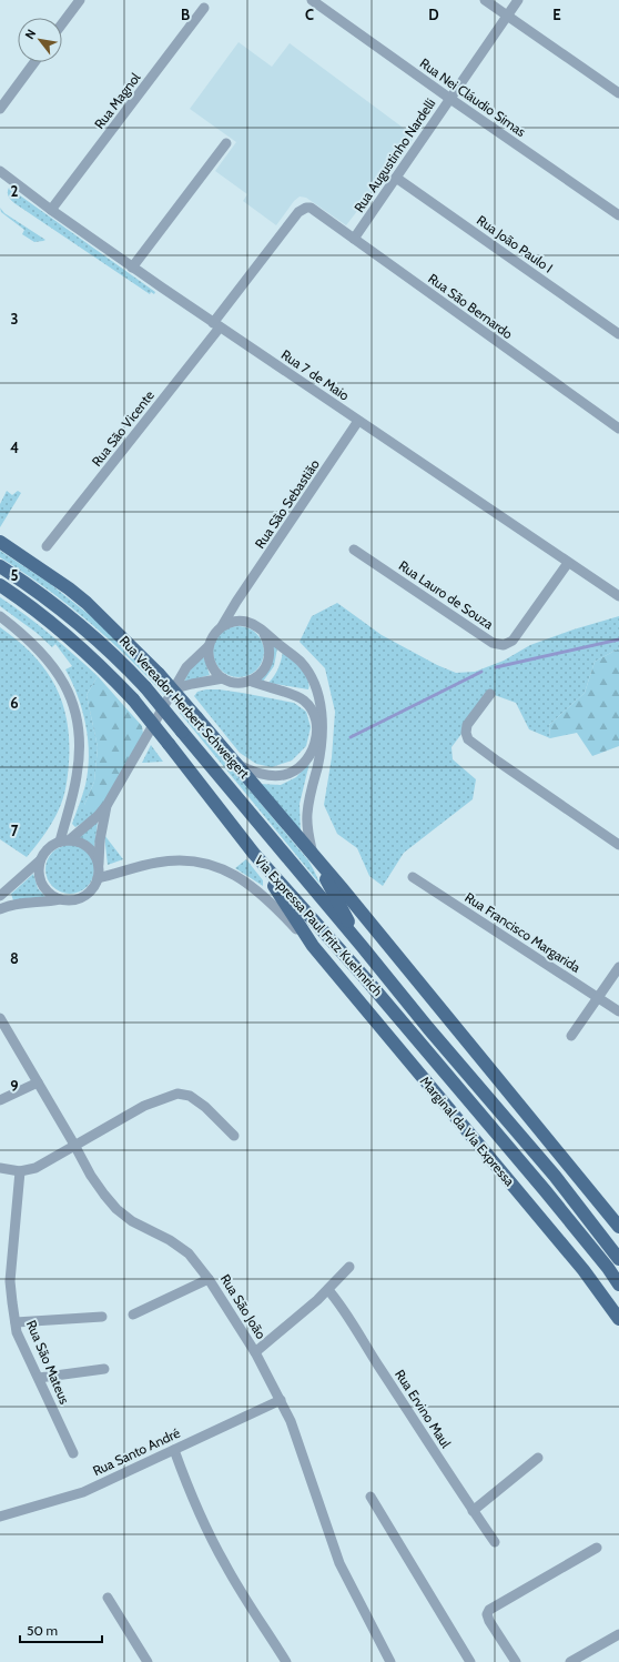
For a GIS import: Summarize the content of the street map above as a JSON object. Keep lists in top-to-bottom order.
{
  "streets": {
    "main road": ["Rua Vereador Herbert Schweigert", "Via Expressa Paul Fritz Kuehnrich", "Marginal da Via Expressa"],
    "street": [
      "Rua Nei Cláudio Simas",
      "Rua Magnol",
      "Rua Augustinho Nardelli",
      "Rua João Paulo I",
      "Rua São Bernardo",
      "Rua 7 de Maio",
      "Rua São Vicente",
      "Rua São Sebastião",
      "Rua Lauro de Souza",
      "Rua Francisco Margarida",
      "Rua São João",
      "Rua São Mateus",
      "Rua Ervino Maul",
      "Rua Santo André"
    ]
  },
  "crossings": [
    ["Rua Nei Cláudio Simas", "Rua Augustinho Nardelli"],
    ["Rua Magnol", "Rua 7 de Maio"],
    ["Rua Augustinho Nardelli", "Rua João Paulo I"],
    ["Rua Augustinho Nardelli", "Rua São Bernardo"],
    ["Rua São Bernardo", "Rua São Vicente"],
    ["Rua 7 de Maio", "Rua São Vicente"],
    ["Rua 7 de Maio", "Rua São Sebastião"],
    ["Rua 7 de Maio", "Rua Lauro de Souza"],
    ["Via Expressa Paul Fritz Kuehnrich", "Marginal da Via Expressa"],
    ["Rua São João", "Rua Santo André"]
  ],
  "scale_bar": "50 m",
  "north": "top left",
  "grid": {
    "columns": [
      "B",
      "C",
      "D",
      "E"
    ],
    "rows": [
      "2",
      "3",
      "4",
      "5",
      "6",
      "7",
      "8",
      "9"
    ]
  }
}
